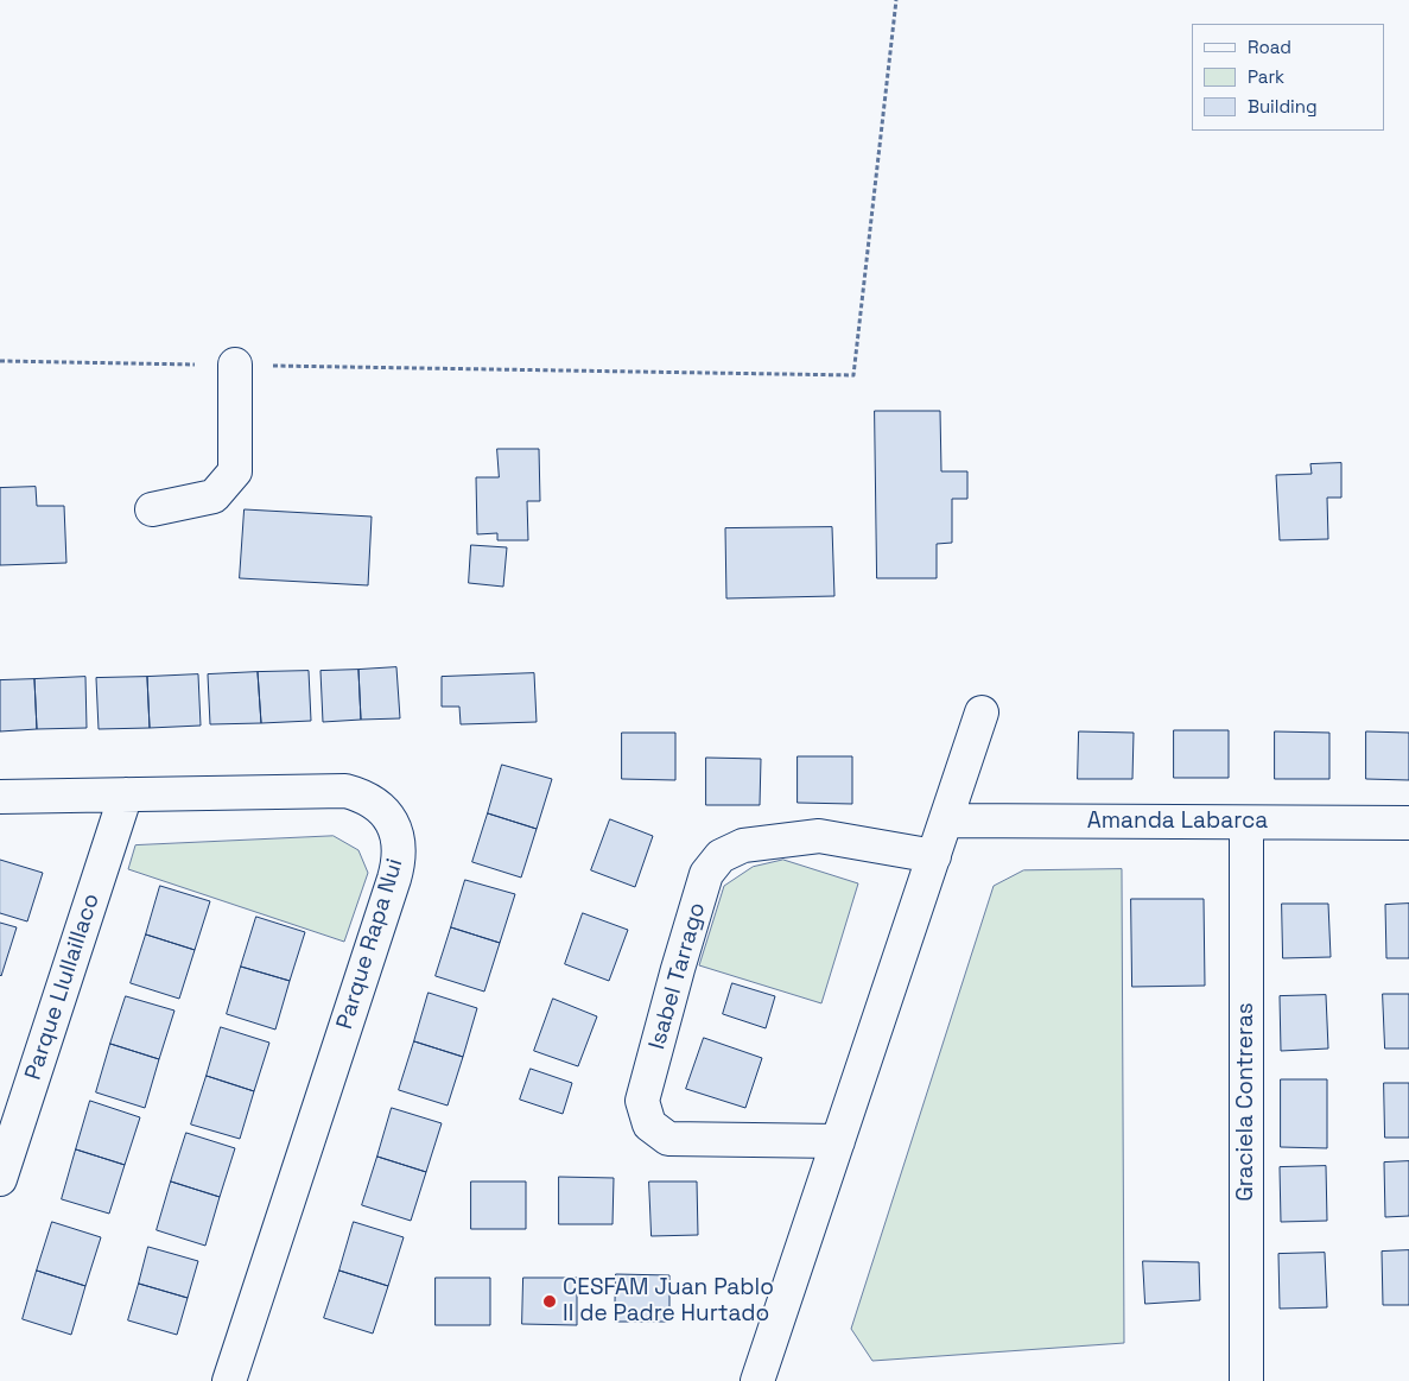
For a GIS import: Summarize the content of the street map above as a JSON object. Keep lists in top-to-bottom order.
{
  "streets": {
    "street": [
      "Amanda Labarca",
      "Parque Rapa Nui",
      "Isabel Tarrago",
      "Parque Llullaillaco",
      "Graciela Contreras"
    ]
  },
  "crossings": [
    ["Amanda Labarca", "Graciela Contreras"],
    ["Parque Rapa Nui", "Parque Llullaillaco"]
  ],
  "places": ["CESFAM Juan Pablo II de Padre Hurtado"],
  "legend": ["Road", "Park", "Building"]
}
